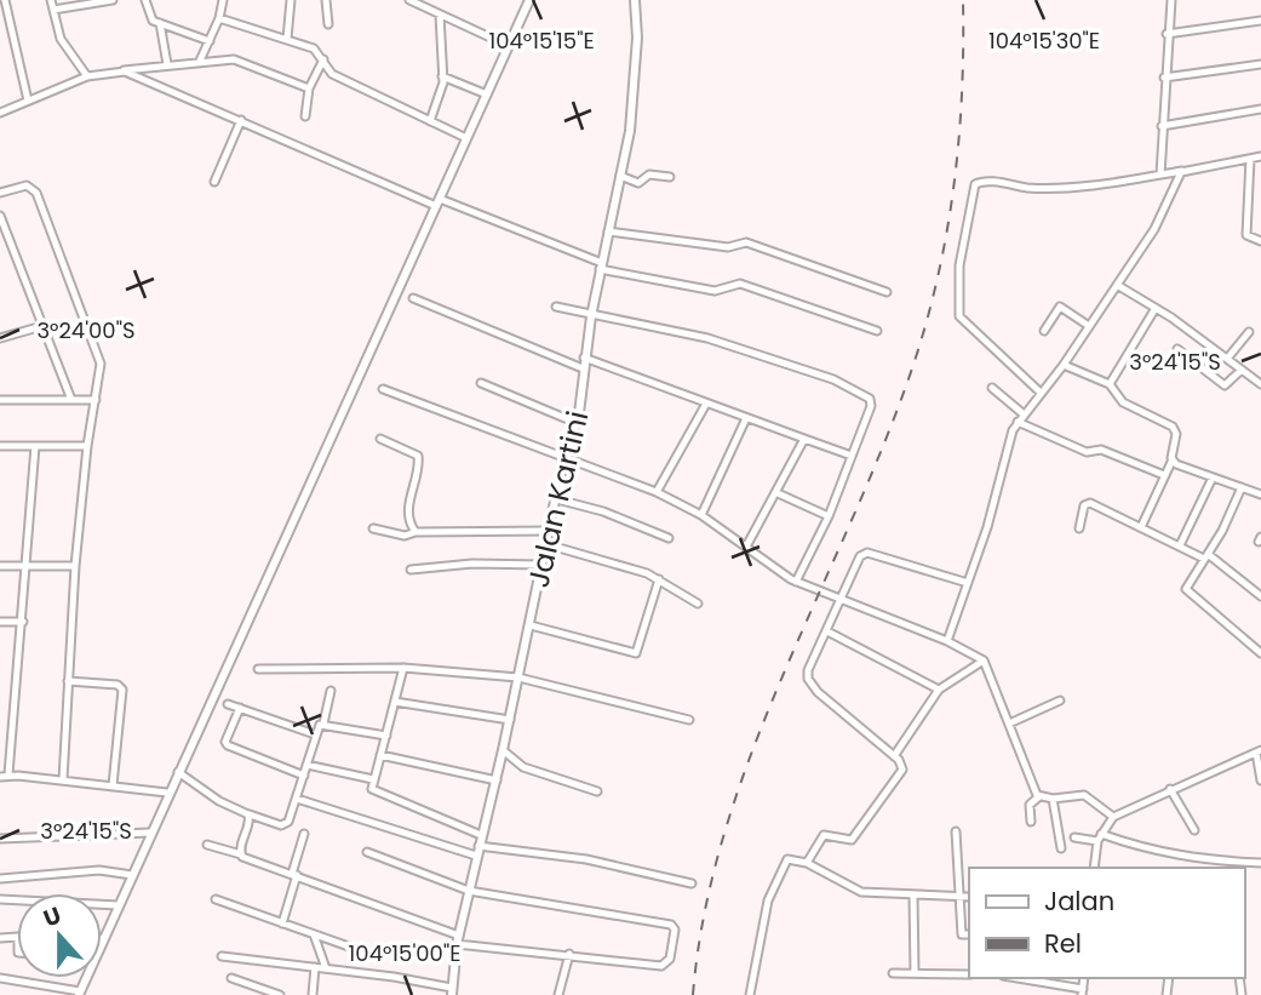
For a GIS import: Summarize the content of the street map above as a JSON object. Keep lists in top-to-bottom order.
{
  "streets": {
    "street": ["Jalan Kartini"]
  },
  "legend": ["Jalan", "Rel"],
  "north": "top",
  "coordinates": [
    "104°15'15\"E",
    "104°15'30\"E",
    "3°24'00\"S",
    "3°24'15\"S",
    "104°15'00\"E"
  ]
}
